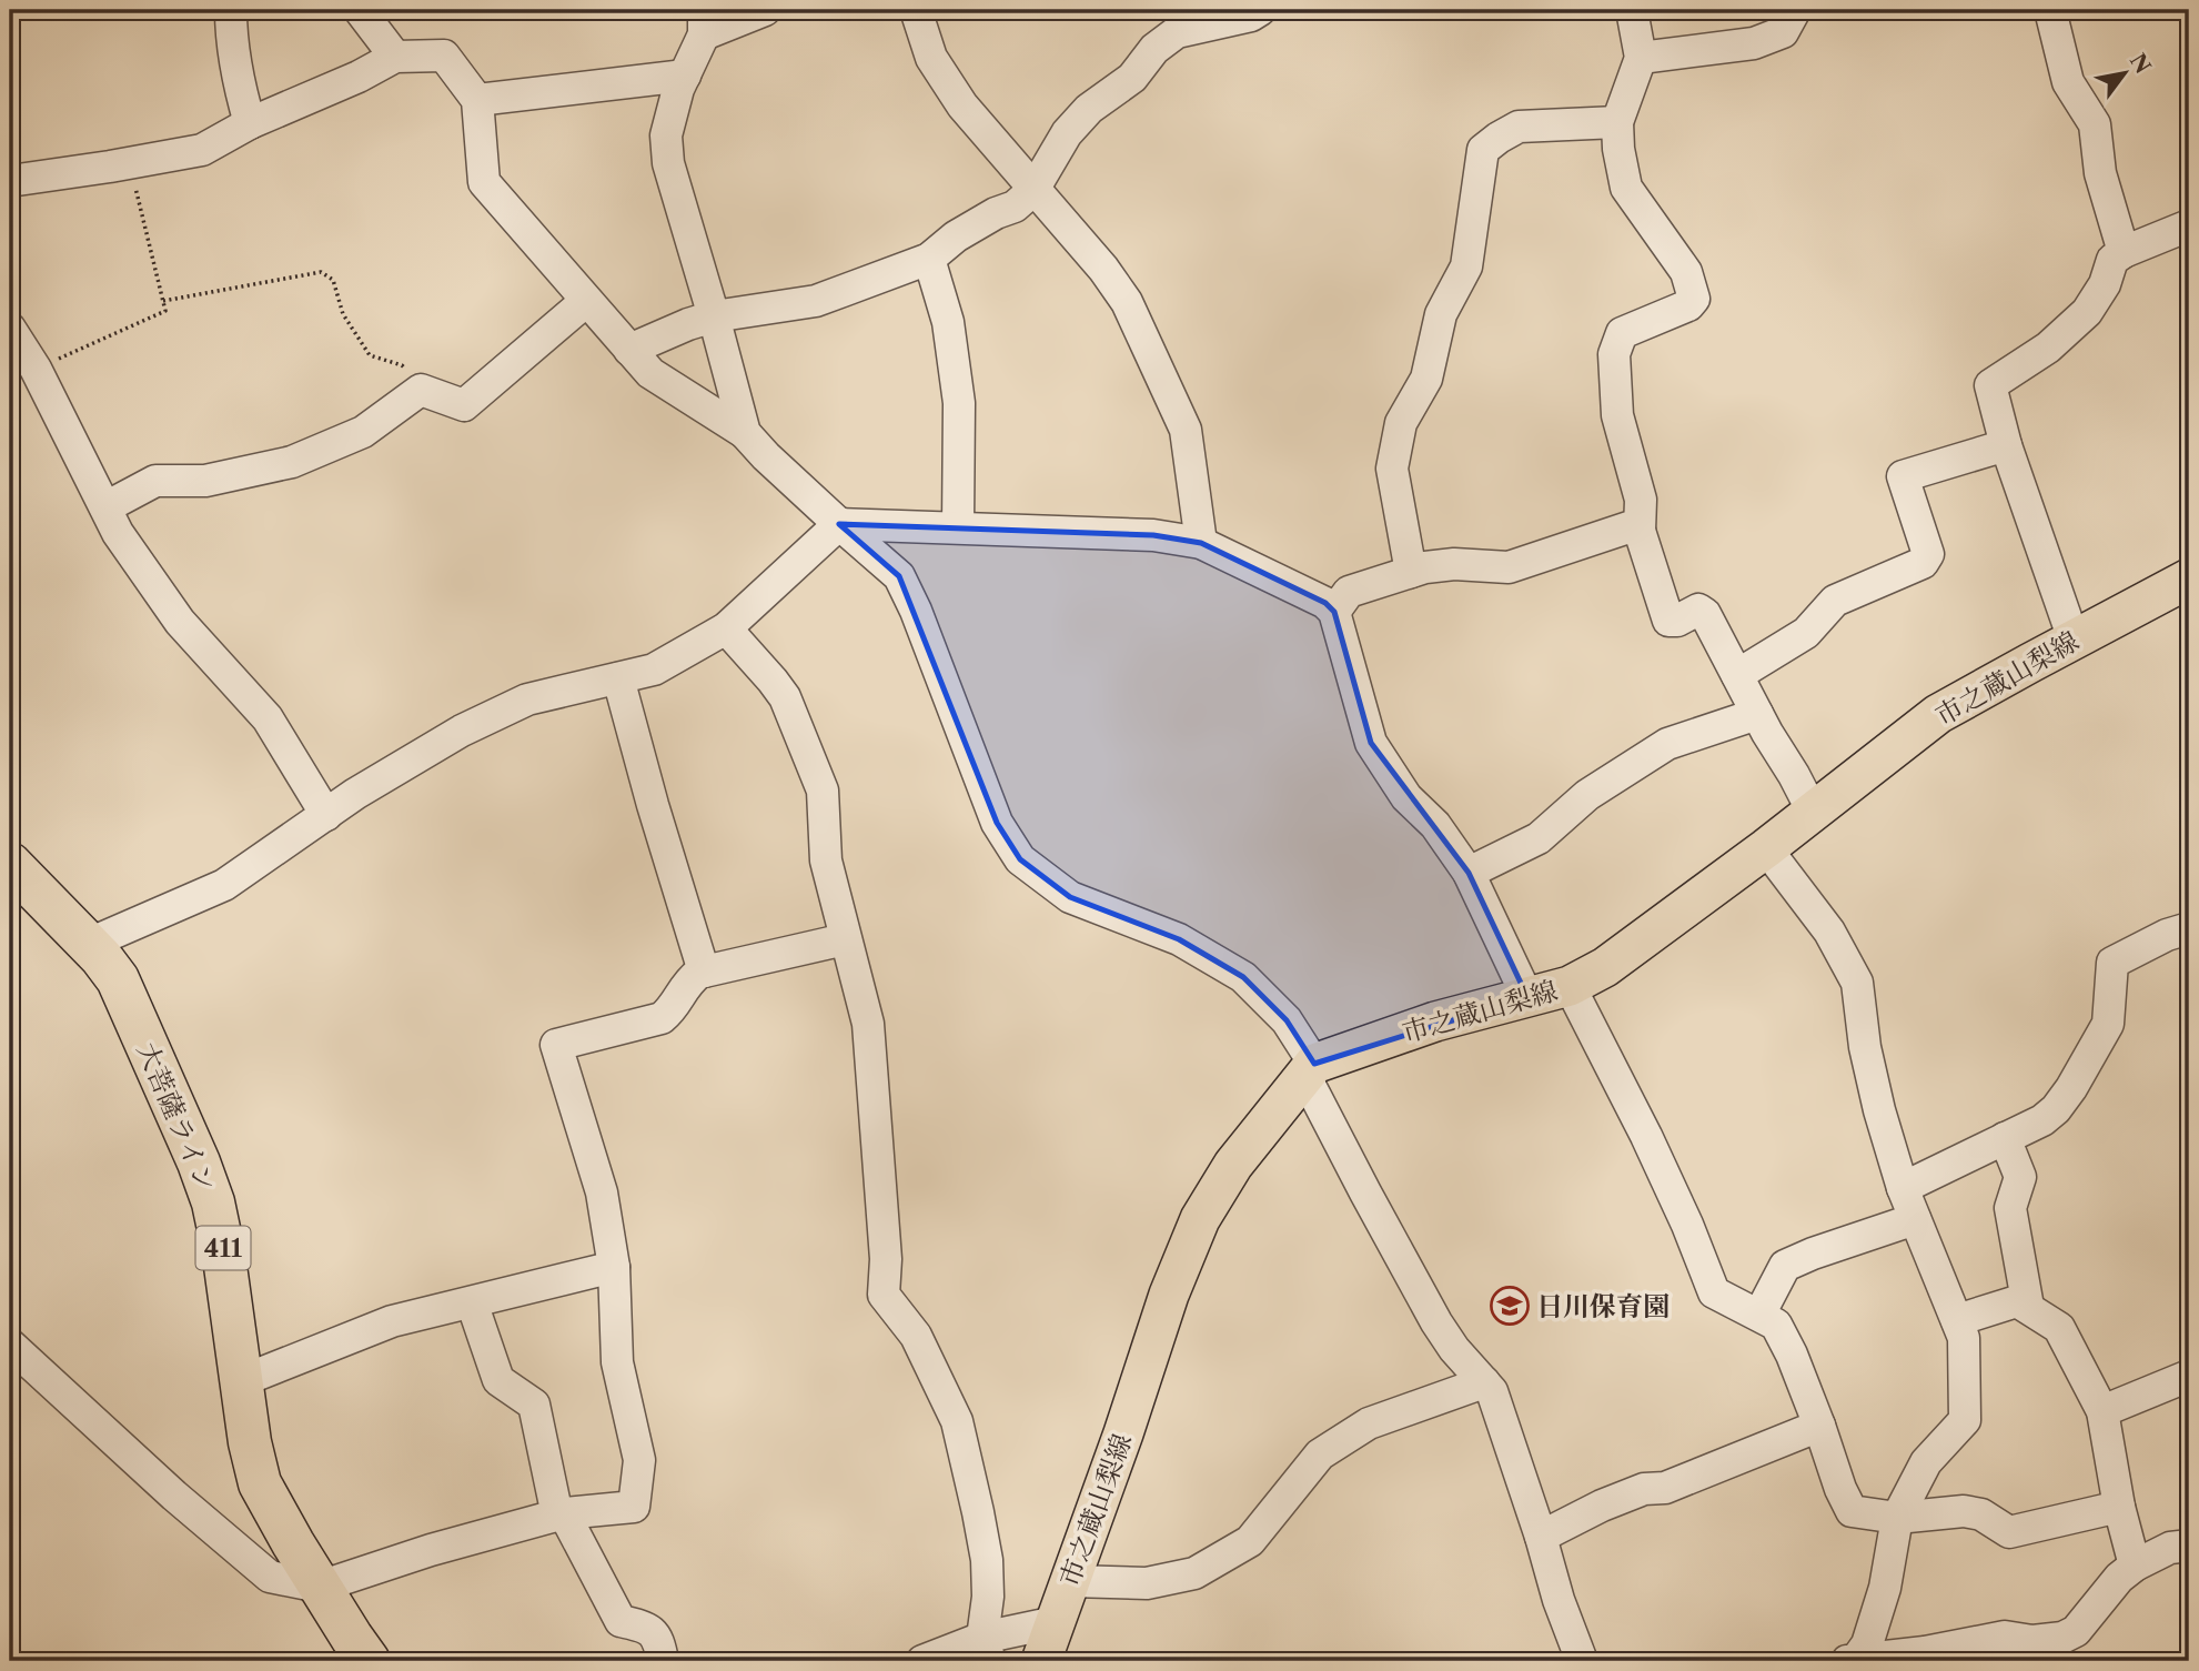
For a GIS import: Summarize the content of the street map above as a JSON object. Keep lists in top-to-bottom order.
{
  "streets": {
    "highway": ["大菩薩ライン", "411"],
    "main road": ["市之蔵山梨線"]
  },
  "places": {
    "school or university": ["日川保育園"]
  },
  "north": "top right"
}
